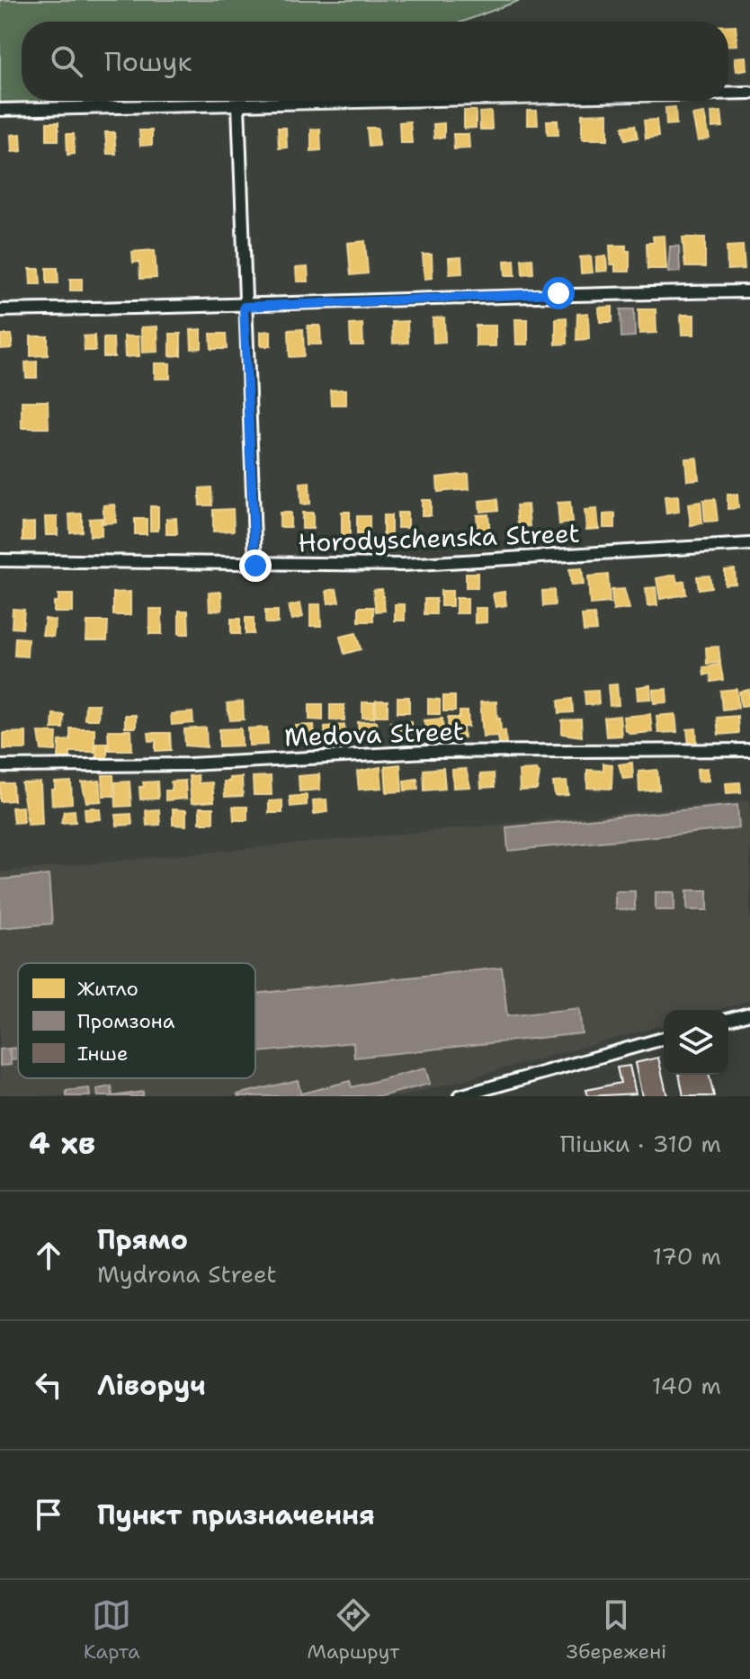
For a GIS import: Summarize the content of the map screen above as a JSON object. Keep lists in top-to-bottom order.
{
  "streets": {
    "street": ["Horodyschenska Street", "Medova Street"]
  },
  "legend": ["Житло", "Промзона", "Інше"],
  "page": {
    "search": "Пошук",
    "heading": ["4 хв", "Пішки · 310 m"],
    "list": [
      ["Прямо", "Mydrona Street", "170 m"],
      ["Ліворуч", "140 m"],
      "Пункт призначення"
    ],
    "nav": ["Карта", "Маршрут", "Збережені"]
  }
}
